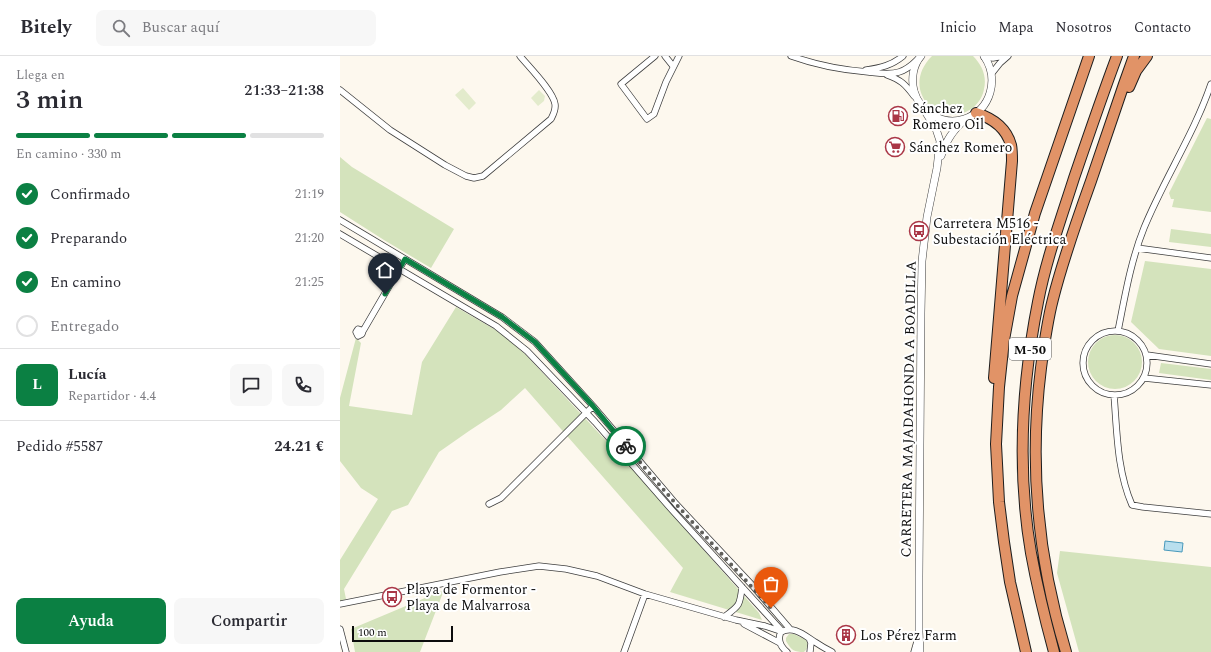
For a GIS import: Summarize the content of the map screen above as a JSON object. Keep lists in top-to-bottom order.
{
  "streets": {
    "highway": ["M-50"],
    "street": ["CARRETERA MAJADAHONDA A BOADILLA"]
  },
  "places": {
    "fuel station": ["Sánchez Romero Oil"],
    "supermarket": ["Sánchez Romero"],
    "bus stop": ["Carretera M516 - Subestación Eléctrica", "Playa de Formentor - Playa de Malvarrosa"],
    "building": ["Los Pérez Farm"]
  },
  "scale_bar": "100 m",
  "page": {
    "header": "Bitely",
    "search": "Buscar aquí",
    "nav": [
      "Inicio",
      "Mapa",
      "Nosotros",
      "Contacto"
    ],
    "heading": ["3 min", "Llega en", "21:33–21:38"],
    "panel": [
      "Lucía",
      "Repartidor · 4.4",
      "Pedido #5587",
      "24.21 €"
    ],
    "bar": "En camino · 330 m",
    "list": [
      ["Confirmado", "21:19"],
      ["Preparando", "21:20"],
      ["En camino", "21:25"],
      "Entregado"
    ],
    "round": "L",
    "buttons": ["Ayuda", "Compartir"],
    "scale": "100 m"
  }
}
